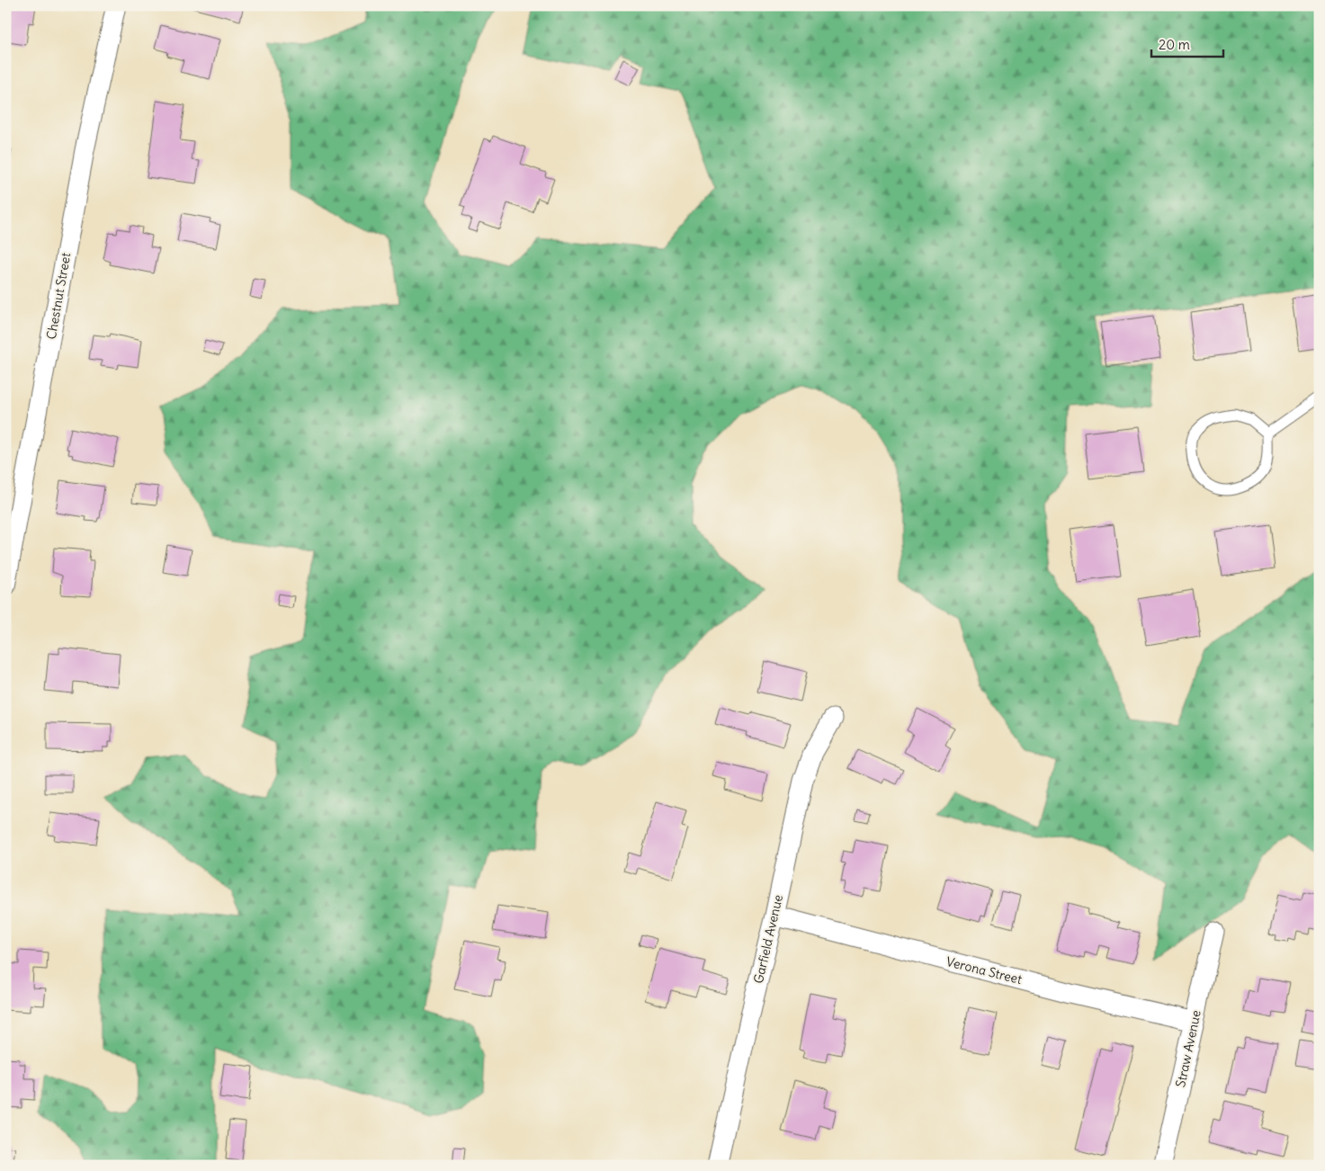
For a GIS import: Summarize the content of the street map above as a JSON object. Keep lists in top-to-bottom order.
{
  "streets": {
    "street": [
      "Chestnut Street",
      "Garfield Avenue",
      "Verona Street",
      "Straw Avenue"
    ]
  },
  "crossings": [
    ["Garfield Avenue", "Verona Street"],
    ["Verona Street", "Straw Avenue"]
  ],
  "scale_bar": "20 m"
}
